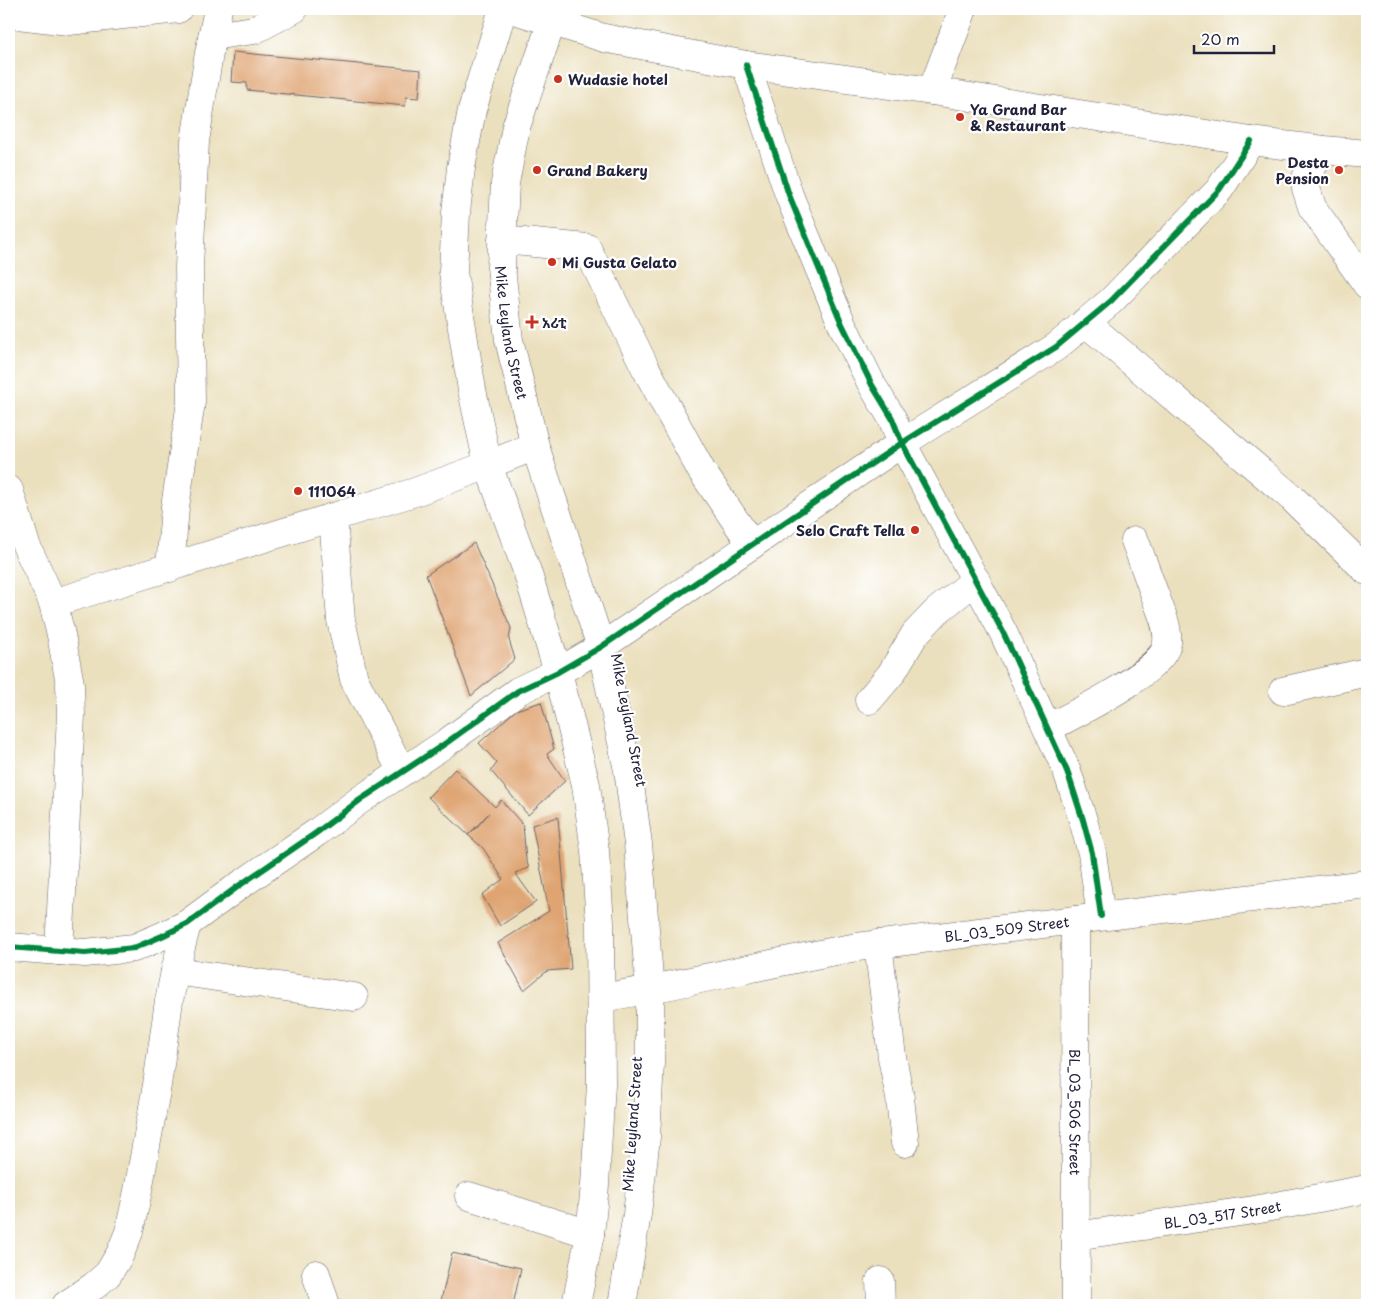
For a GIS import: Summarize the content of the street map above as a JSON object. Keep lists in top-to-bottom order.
{
  "streets": {
    "street": [
      "Mike Leyland Street",
      "BL_03_509 Street",
      "BL_03_506 Street",
      "BL_03_517 Street"
    ]
  },
  "crossings": [
    ["Mike Leyland Street", "BL_03_509 Street"],
    ["BL_03_509 Street", "BL_03_506 Street"],
    ["BL_03_506 Street", "BL_03_517 Street"]
  ],
  "places": {
    "other": [
      "Wudasie hotel",
      "Ya Grand Bar & Restaurant",
      "Grand Bakery",
      "Desta Pension",
      "Mi Gusta Gelato",
      "111064",
      "Selo Craft Tella"
    ],
    "health": ["አሪቲ"]
  },
  "scale_bar": "20 m"
}
